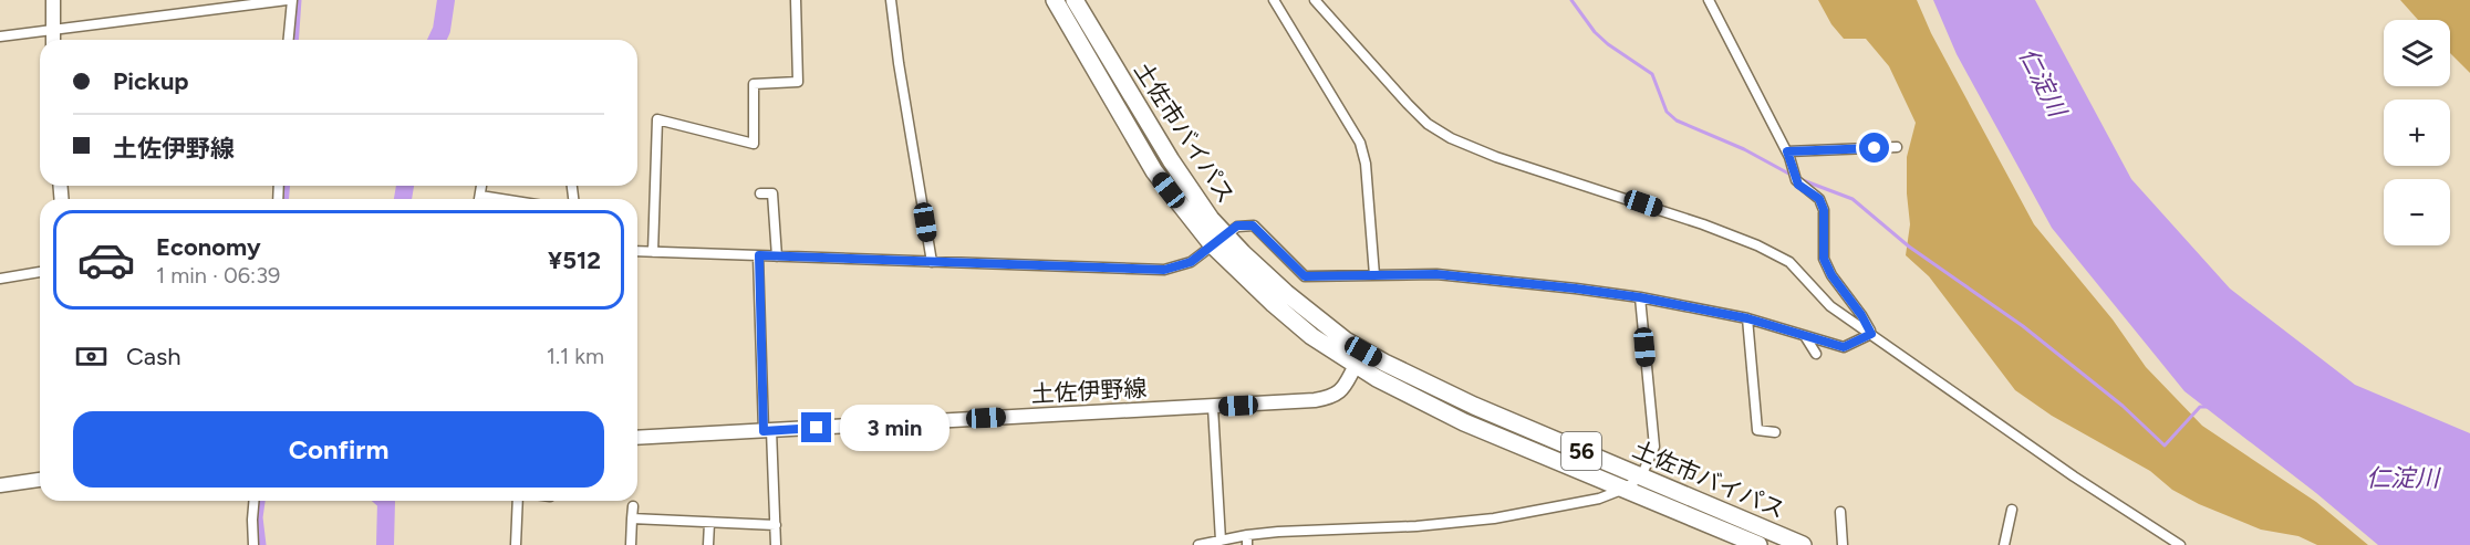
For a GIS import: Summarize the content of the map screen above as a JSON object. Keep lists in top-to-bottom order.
{
  "streets": {
    "highway": ["土佐市バイパス", "56"],
    "main road": ["土佐伊野線"]
  },
  "crossings": [
    ["土佐市バイパス", "土佐伊野線"]
  ],
  "water": ["仁淀川"],
  "page": {
    "map_buttons": ["+", "−"],
    "banner": ["Pickup", "土佐伊野線"],
    "list": [
      {
        "name": "Economy",
        "note": "1 min · 06:39",
        "value": "¥512"
      }
    ],
    "pay": ["Cash", "1.1 km"],
    "buttons": "Confirm",
    "bubble": "3 min"
  }
}
